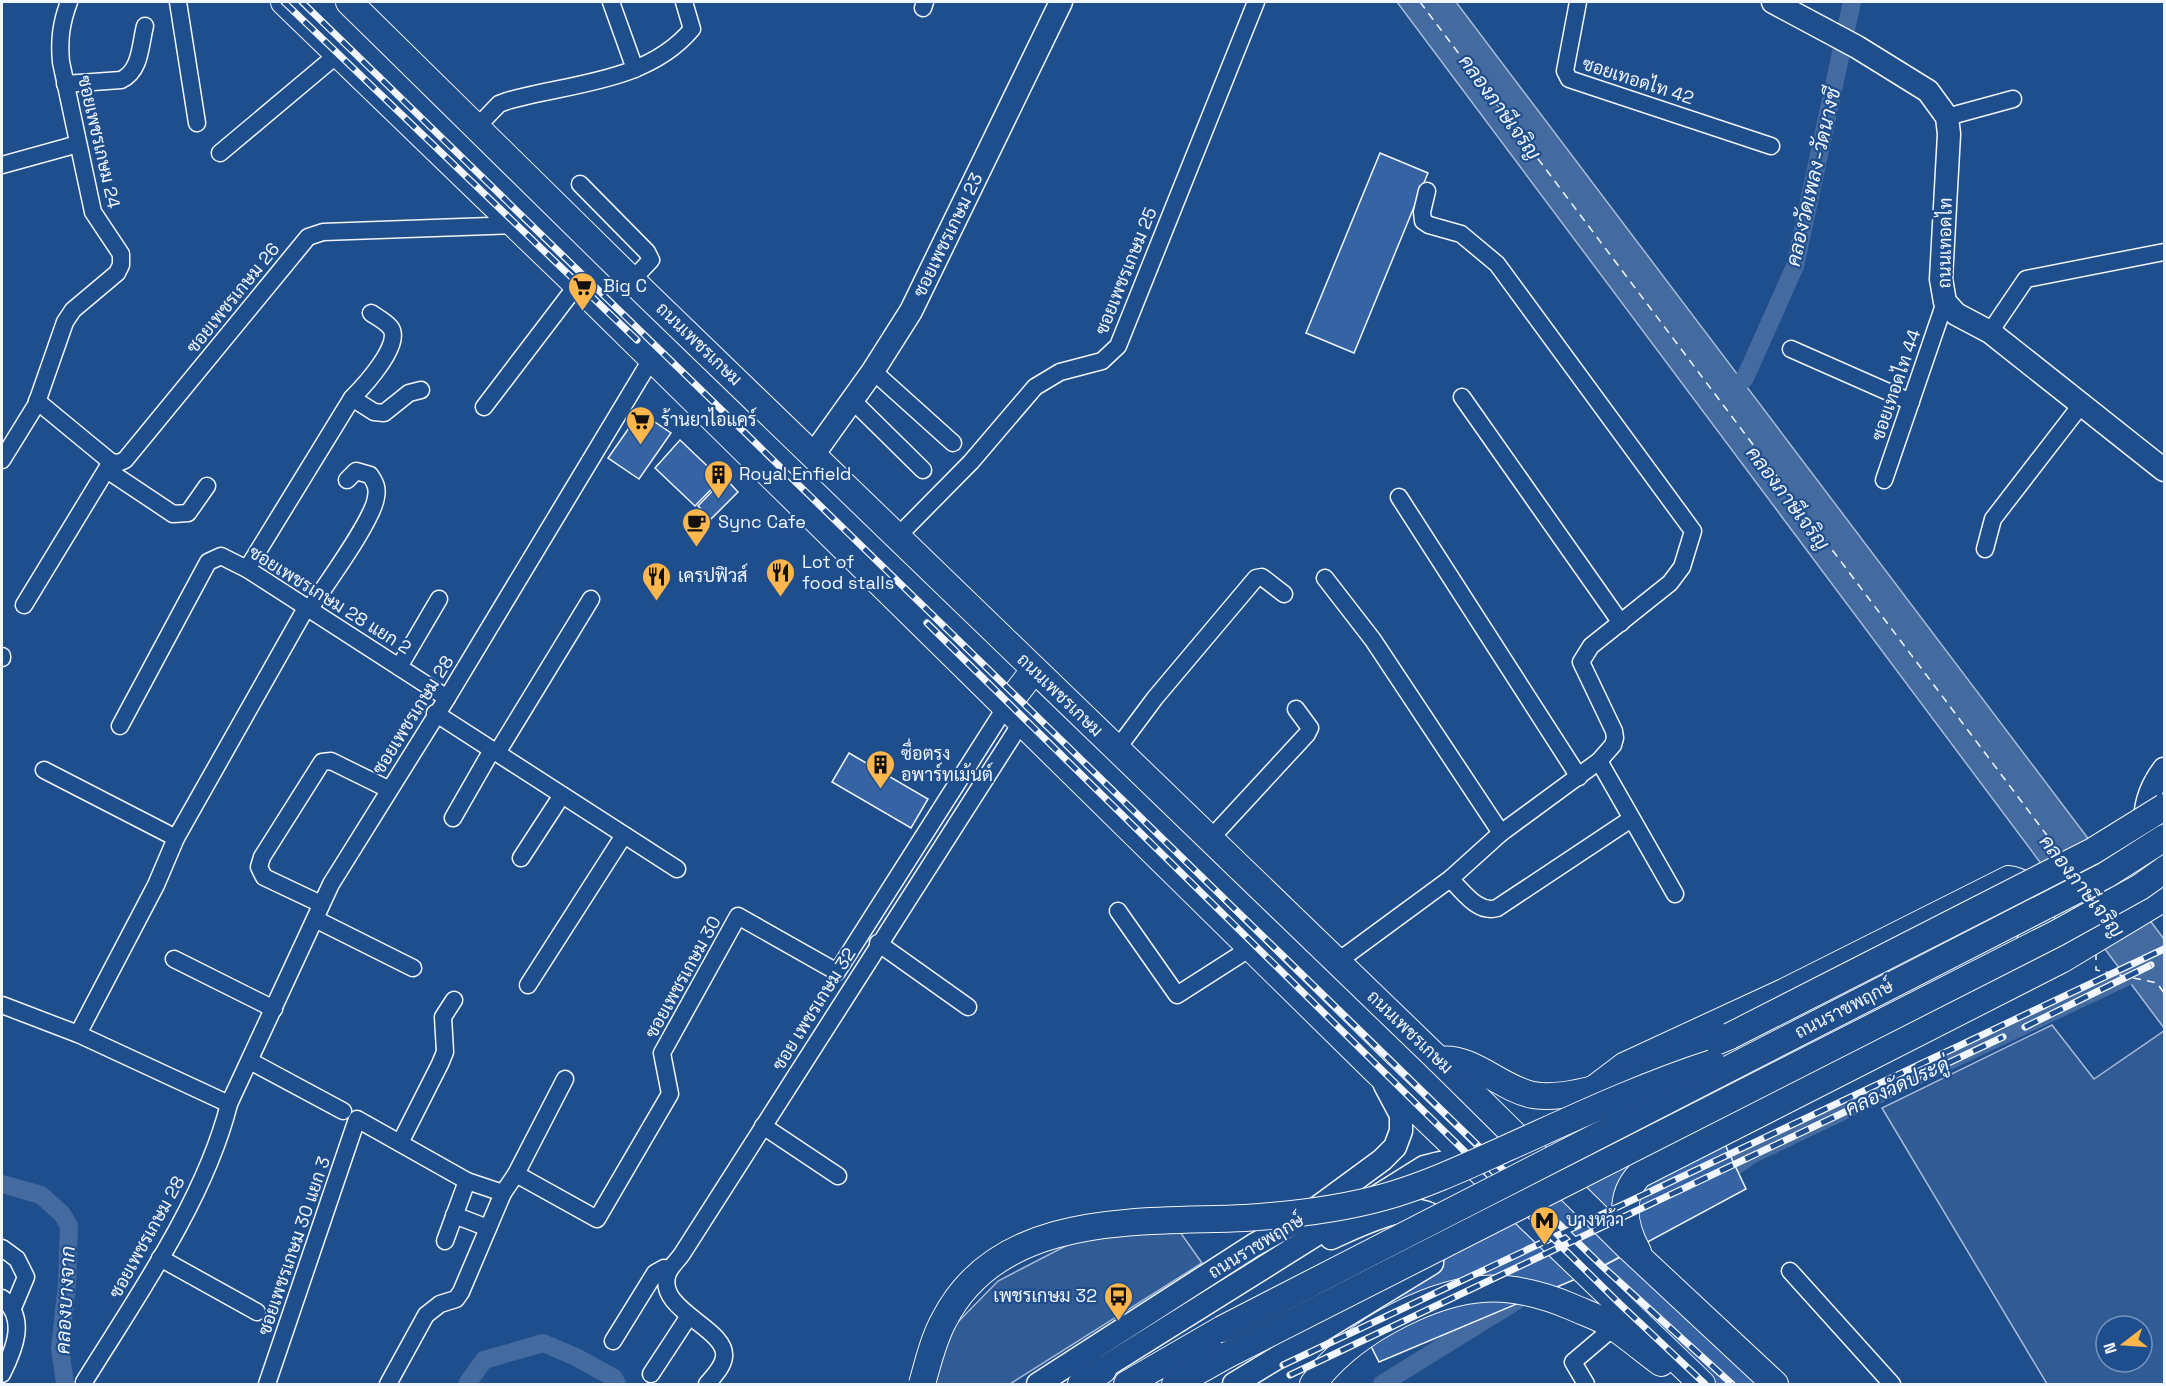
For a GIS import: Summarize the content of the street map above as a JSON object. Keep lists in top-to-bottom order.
{
  "streets": {
    "main road": [
      "ซอยเพชรเกษม 23",
      "ถนนเทอดไท",
      "ถนนเพชรเกษม",
      "ถนนราชพฤกษ์"
    ],
    "street": [
      "ซอยเทอดไท 42",
      "ซอยเพชรเกษม 24",
      "ซอยเพชรเกษม 25",
      "ซอยเพชรเกษม 26",
      "ซอยเทอดไท 44",
      "ซอยเพชรเกษม 28 แยก 2",
      "ซอยเพชรเกษม 28",
      "ซอยเพชรเกษม 30",
      "ซอย เพชรเกษม 32",
      "ซอยเพชรเกษม 30 แยก 3"
    ]
  },
  "crossings": [
    ["ซอยเพชรเกษม 23", "ถนนเพชรเกษม"],
    ["ถนนเทอดไท", "ซอยเทอดไท 44"],
    ["ซอยเพชรเกษม 25", "ถนนเพชรเกษม"],
    ["ซอยเพชรเกษม 28 แยก 2", "ซอยเพชรเกษม 28"],
    ["ซอยเพชรเกษม 30", "ซอย เพชรเกษม 32"]
  ],
  "water": [
    "คลองภาษีเจริญ",
    "คลองวัดเพลง-วัดนางชี",
    "คลองวัดประดู่",
    "คลองบางจาก"
  ],
  "places": {
    "supermarket": ["Big C", "ร้านยาไอแคร์"],
    "building": ["Royal Enfield", "ซื่อตรง อพาร์ทเม้นต์"],
    "cafe": ["Sync Cafe"],
    "restaurant": ["Lot of food stalls", "เครปฟิวส์"],
    "metro station": ["บางหว้า"],
    "bus stop": ["เพชรเกษม 32"]
  },
  "north": "left"
}
